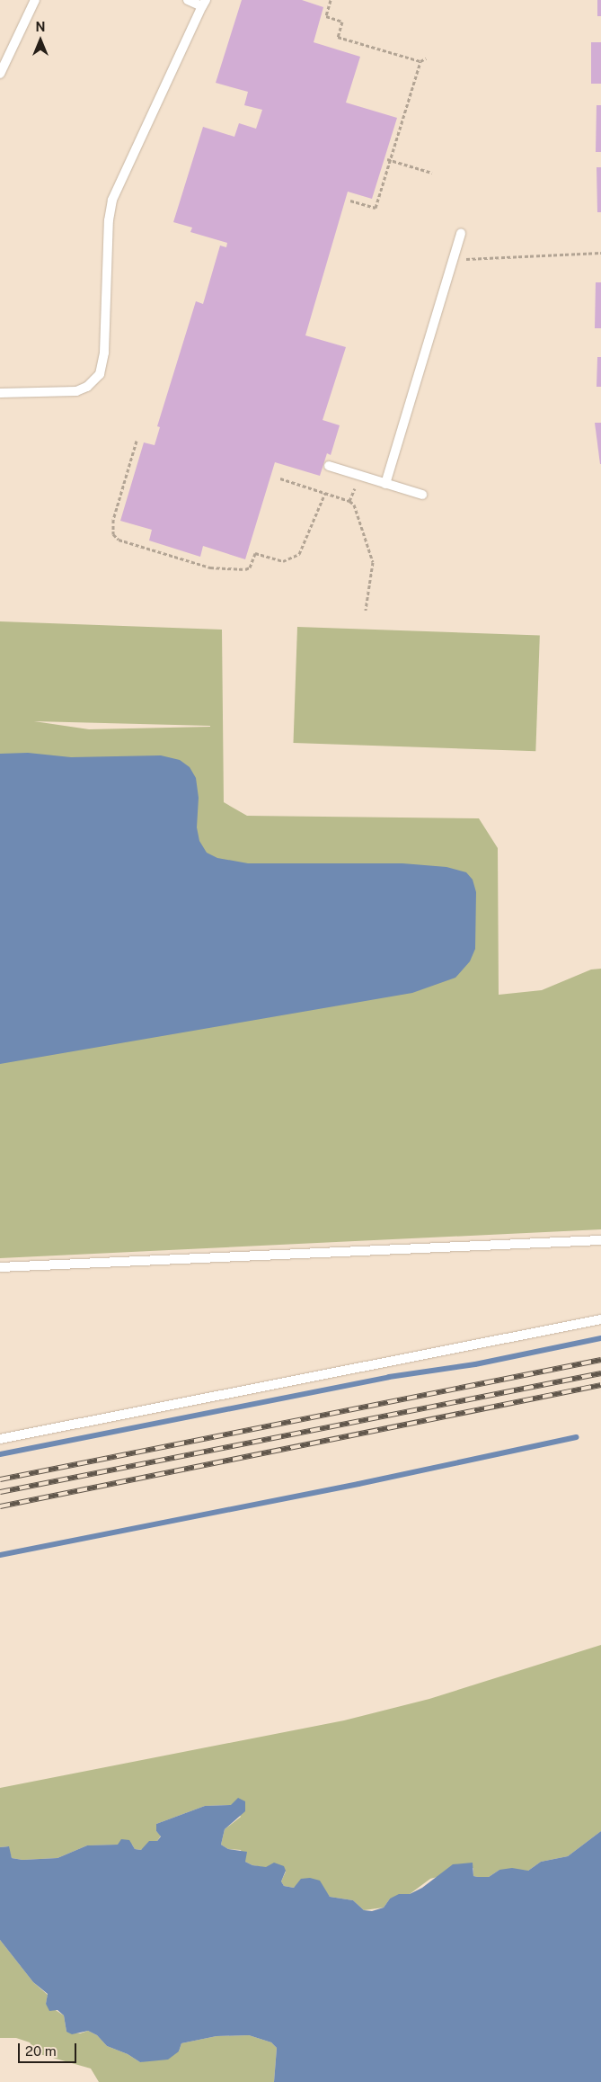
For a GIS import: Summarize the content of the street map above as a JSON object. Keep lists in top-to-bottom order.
{
  "scale_bar": "20 m",
  "north": "top"
}
